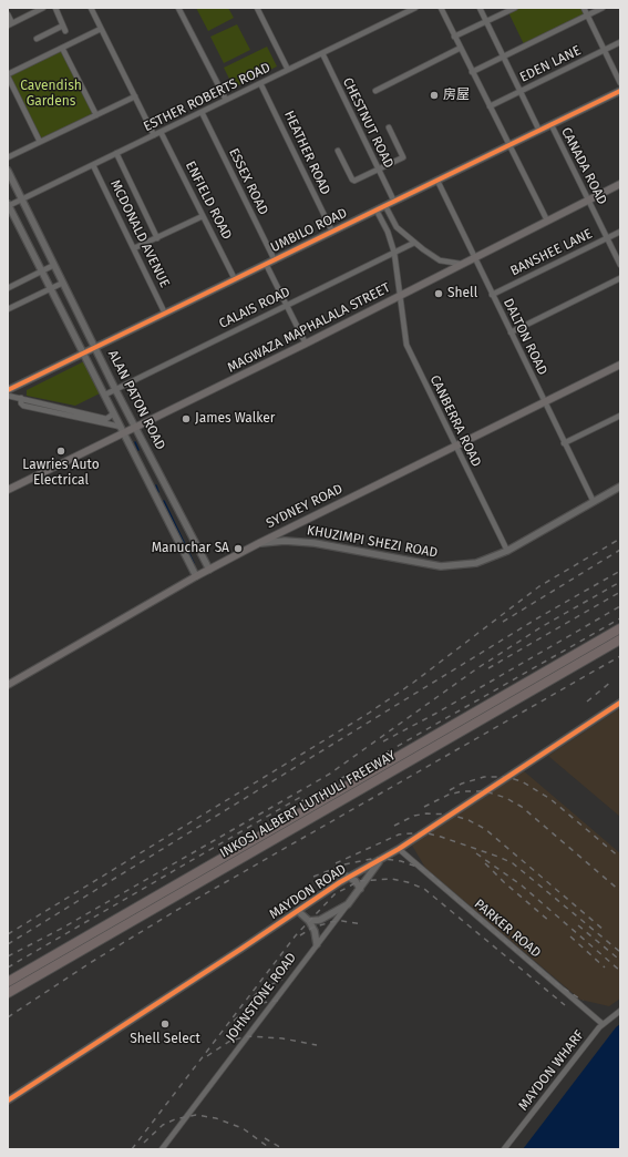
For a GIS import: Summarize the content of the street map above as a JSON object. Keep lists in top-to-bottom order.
{
  "streets": {
    "highway": ["INKOSI ALBERT LUTHULI FREEWAY"],
    "main road": ["MAGWAZA MAPHALALA STREET", "SYDNEY ROAD"],
    "street": [
      "EDEN LANE",
      "ESTHER ROBERTS ROAD",
      "CHESTNUT ROAD",
      "HEATHER ROAD",
      "CANADA ROAD",
      "ESSEX ROAD",
      "ENFIELD ROAD",
      "UMBILO ROAD",
      "MCDONALD AVENUE",
      "BANSHEE LANE",
      "CALAIS ROAD",
      "DALTON ROAD",
      "ALAN PATON ROAD",
      "CANBERRA ROAD",
      "KHUZIMPI SHEZI ROAD",
      "MAYDON ROAD",
      "PARKER ROAD",
      "JOHNSTONE ROAD",
      "MAYDON WHARF"
    ]
  },
  "crossings": [
    ["ESTHER ROBERTS ROAD", "CHESTNUT ROAD"],
    ["ESTHER ROBERTS ROAD", "HEATHER ROAD"],
    ["ESTHER ROBERTS ROAD", "ESSEX ROAD"],
    ["ESTHER ROBERTS ROAD", "ENFIELD ROAD"],
    ["ESTHER ROBERTS ROAD", "MCDONALD AVENUE"],
    ["ESTHER ROBERTS ROAD", "ALAN PATON ROAD"],
    ["CHESTNUT ROAD", "UMBILO ROAD"],
    ["HEATHER ROAD", "UMBILO ROAD"],
    ["CANADA ROAD", "UMBILO ROAD"],
    ["CANADA ROAD", "BANSHEE LANE"],
    ["CANADA ROAD", "MAGWAZA MAPHALALA STREET"],
    ["ESSEX ROAD", "UMBILO ROAD"],
    ["ENFIELD ROAD", "UMBILO ROAD"],
    ["UMBILO ROAD", "MCDONALD AVENUE"],
    ["UMBILO ROAD", "DALTON ROAD"],
    ["UMBILO ROAD", "ALAN PATON ROAD"],
    ["UMBILO ROAD", "CANBERRA ROAD"],
    ["BANSHEE LANE", "DALTON ROAD"],
    ["CALAIS ROAD", "ALAN PATON ROAD"],
    ["CALAIS ROAD", "CANBERRA ROAD"],
    ["MAGWAZA MAPHALALA STREET", "DALTON ROAD"],
    ["MAGWAZA MAPHALALA STREET", "ALAN PATON ROAD"],
    ["MAGWAZA MAPHALALA STREET", "CANBERRA ROAD"],
    ["DALTON ROAD", "SYDNEY ROAD"],
    ["DALTON ROAD", "KHUZIMPI SHEZI ROAD"],
    ["ALAN PATON ROAD", "SYDNEY ROAD"],
    ["CANBERRA ROAD", "SYDNEY ROAD"],
    ["CANBERRA ROAD", "KHUZIMPI SHEZI ROAD"],
    ["SYDNEY ROAD", "KHUZIMPI SHEZI ROAD"],
    ["MAYDON ROAD", "PARKER ROAD"],
    ["MAYDON ROAD", "JOHNSTONE ROAD"],
    ["PARKER ROAD", "MAYDON WHARF"]
  ],
  "parks": ["Cavendish Gardens"],
  "places": [
    "房屋",
    "Shell",
    "James Walker",
    "Lawries Auto Electrical",
    "Manuchar SA",
    "Shell Select"
  ]
}
